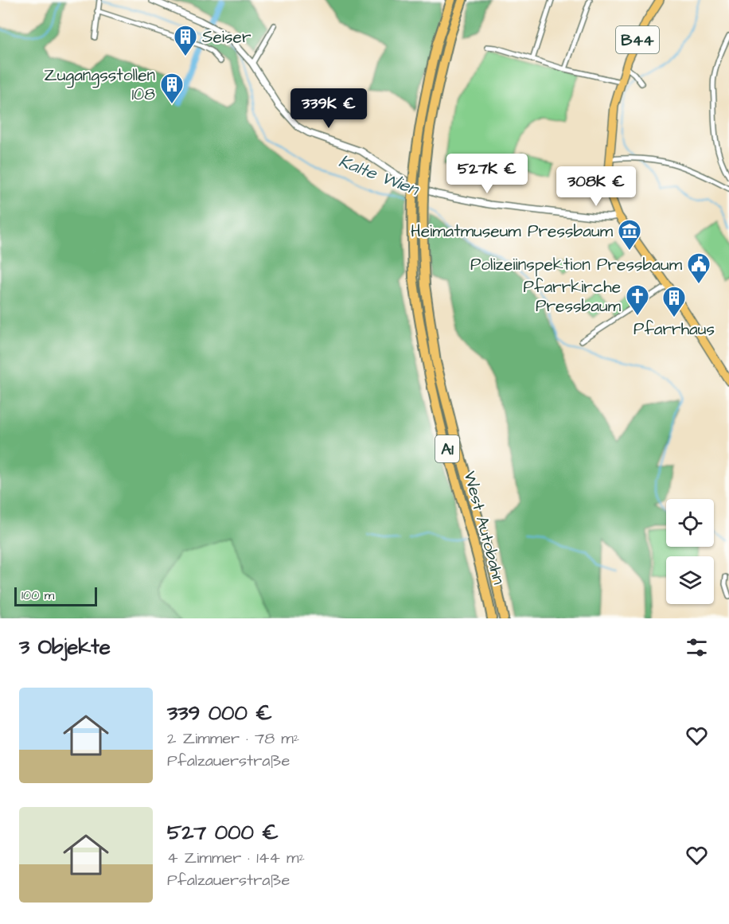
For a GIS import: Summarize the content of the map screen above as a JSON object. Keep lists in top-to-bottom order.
{
  "streets": {
    "highway": ["A1", "West Autobahn"],
    "main road": ["B44"]
  },
  "water": ["Kalte Wien"],
  "places": {
    "building": ["Seiser", "Zugangsstollen 108", "Pfarrhaus"],
    "museum": ["Heimatmuseum Pressbaum"],
    "public building": ["Polizeiinspektion Pressbaum"],
    "church": ["Pfarrkirche Pressbaum"]
  },
  "scale_bar": "100 m",
  "page": {
    "price": ["339K €", "527K €", "308K €"],
    "scale": "100 m",
    "heading": "3 Objekte",
    "list": [
      {
        "name": "339 000 €",
        "note": "2 Zimmer · 78 m² · Pfalzauerstraße"
      },
      {
        "name": "527 000 €",
        "note": "4 Zimmer · 144 m² · Pfalzauerstraße"
      }
    ]
  }
}
